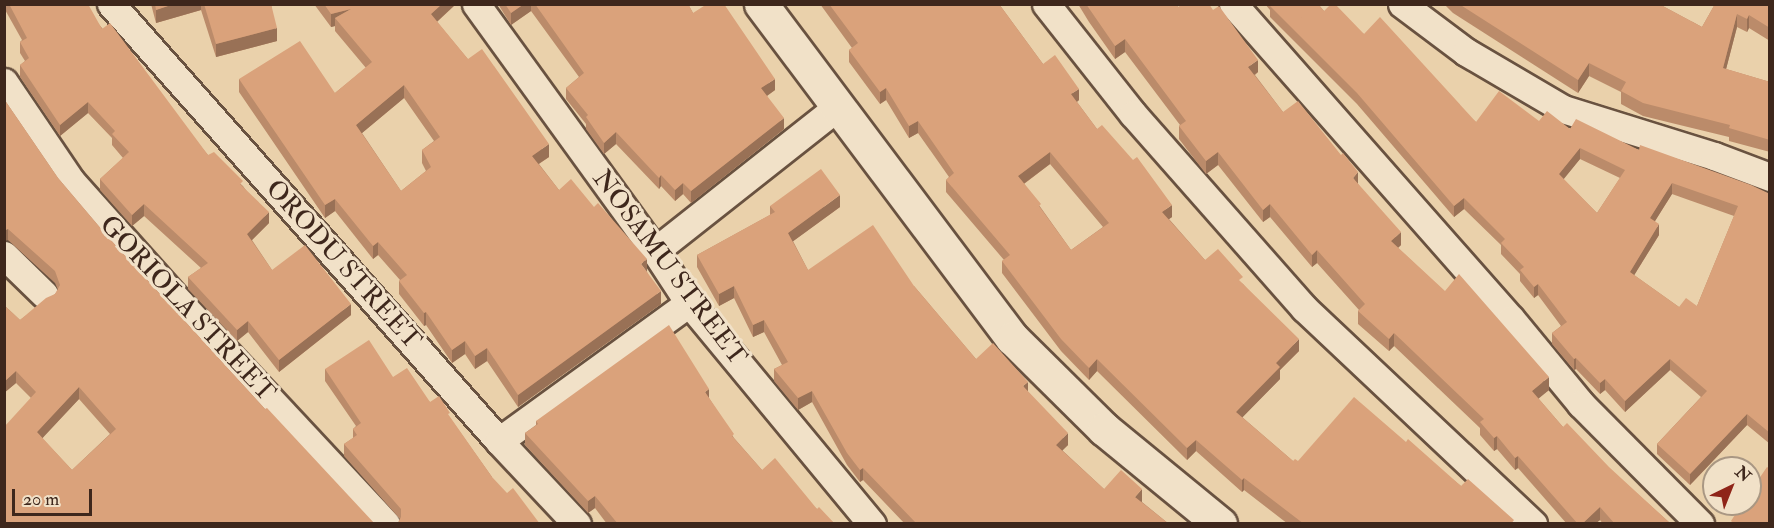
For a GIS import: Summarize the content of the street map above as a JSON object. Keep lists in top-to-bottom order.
{
  "streets": {
    "street": ["ORODU STREET", "NOSAMU STREET", "GORIOLA STREET"]
  },
  "scale_bar": "20 m",
  "north": "top right"
}
